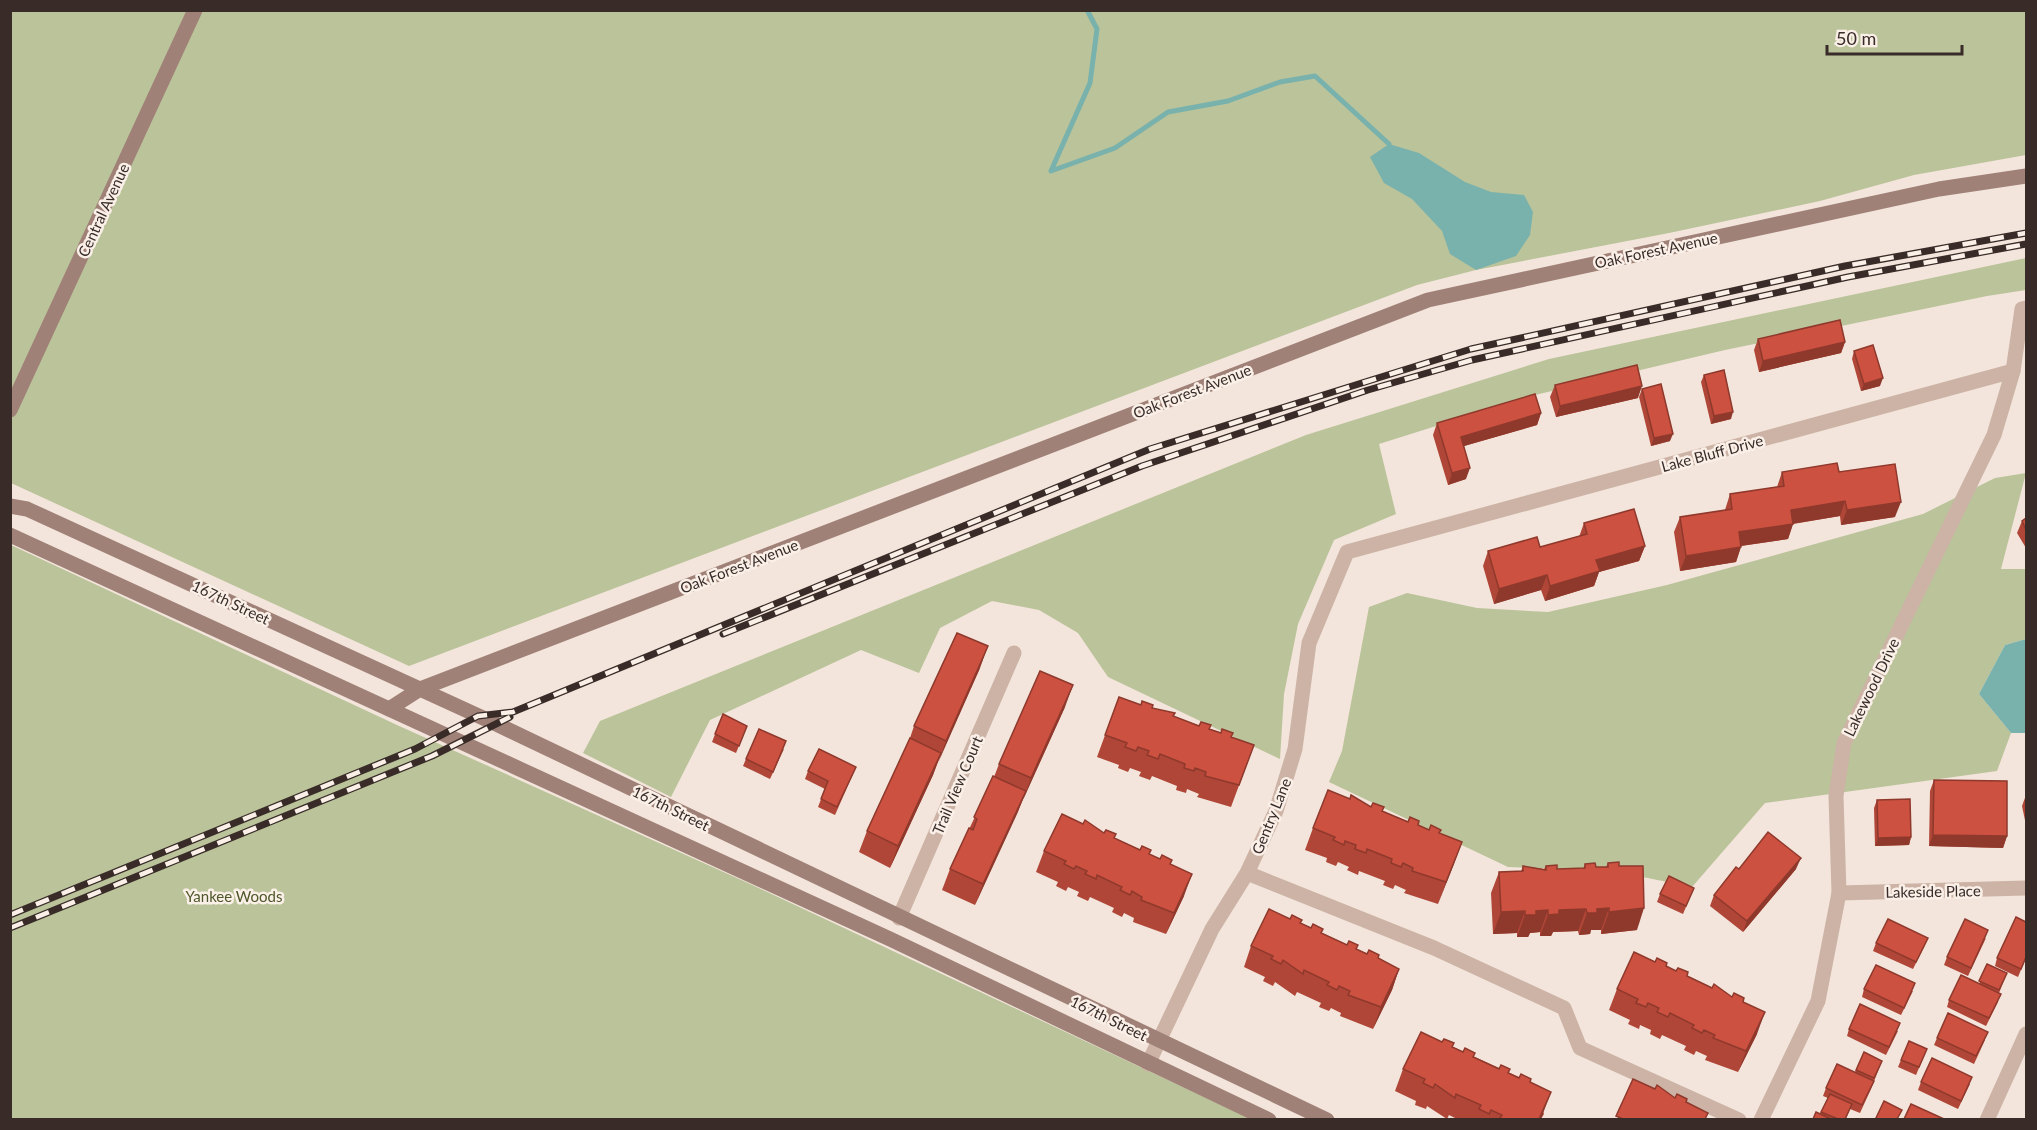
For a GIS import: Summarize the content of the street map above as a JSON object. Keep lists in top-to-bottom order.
{
  "streets": {
    "main road": ["Central Avenue", "Oak Forest Avenue", "167th Street"],
    "street": [
      "Lake Bluff Drive",
      "Lakewood Drive",
      "Trail View Court",
      "Gentry Lane",
      "Lakeside Place"
    ]
  },
  "crossings": [
    ["Oak Forest Avenue", "167th Street"],
    ["Lake Bluff Drive", "Lakewood Drive"],
    ["Lake Bluff Drive", "Gentry Lane"],
    ["167th Street", "Trail View Court"],
    ["167th Street", "Gentry Lane"],
    ["Lakewood Drive", "Lakeside Place"]
  ],
  "parks": ["Yankee Woods"],
  "scale_bar": "50 m"
}
